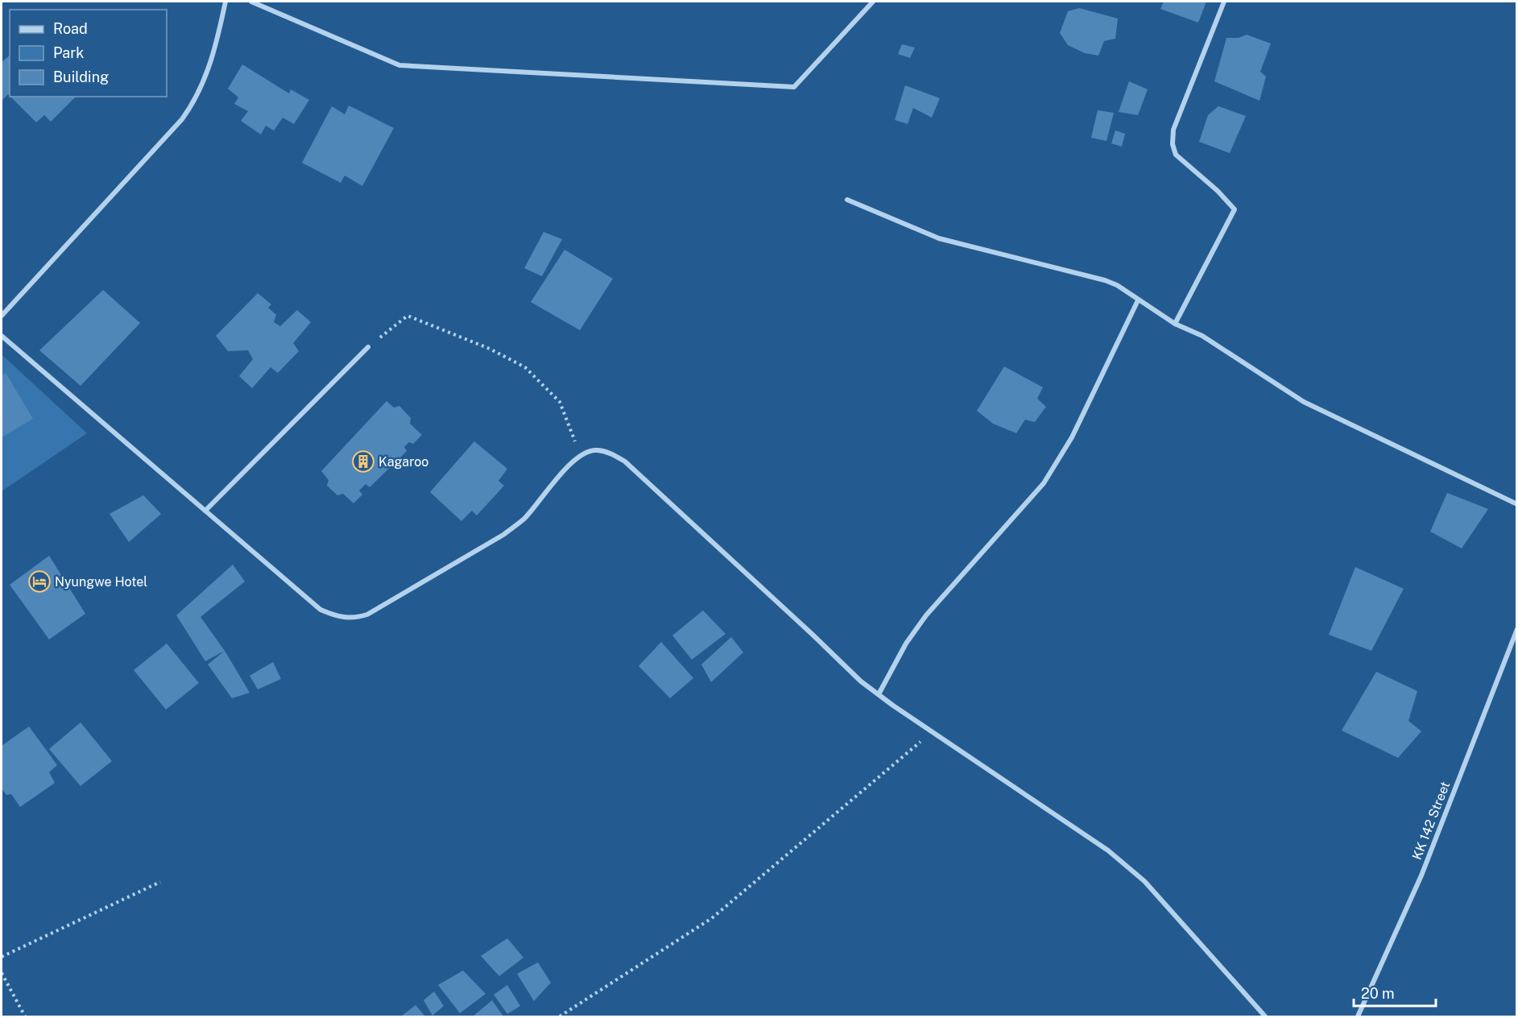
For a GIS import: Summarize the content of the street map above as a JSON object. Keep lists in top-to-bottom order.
{
  "streets": {
    "street": ["KK 142 Street"]
  },
  "places": {
    "building": ["Kagaroo"],
    "hotel": ["Nyungwe Hotel"]
  },
  "legend": ["Road", "Park", "Building"],
  "scale_bar": "20 m"
}
